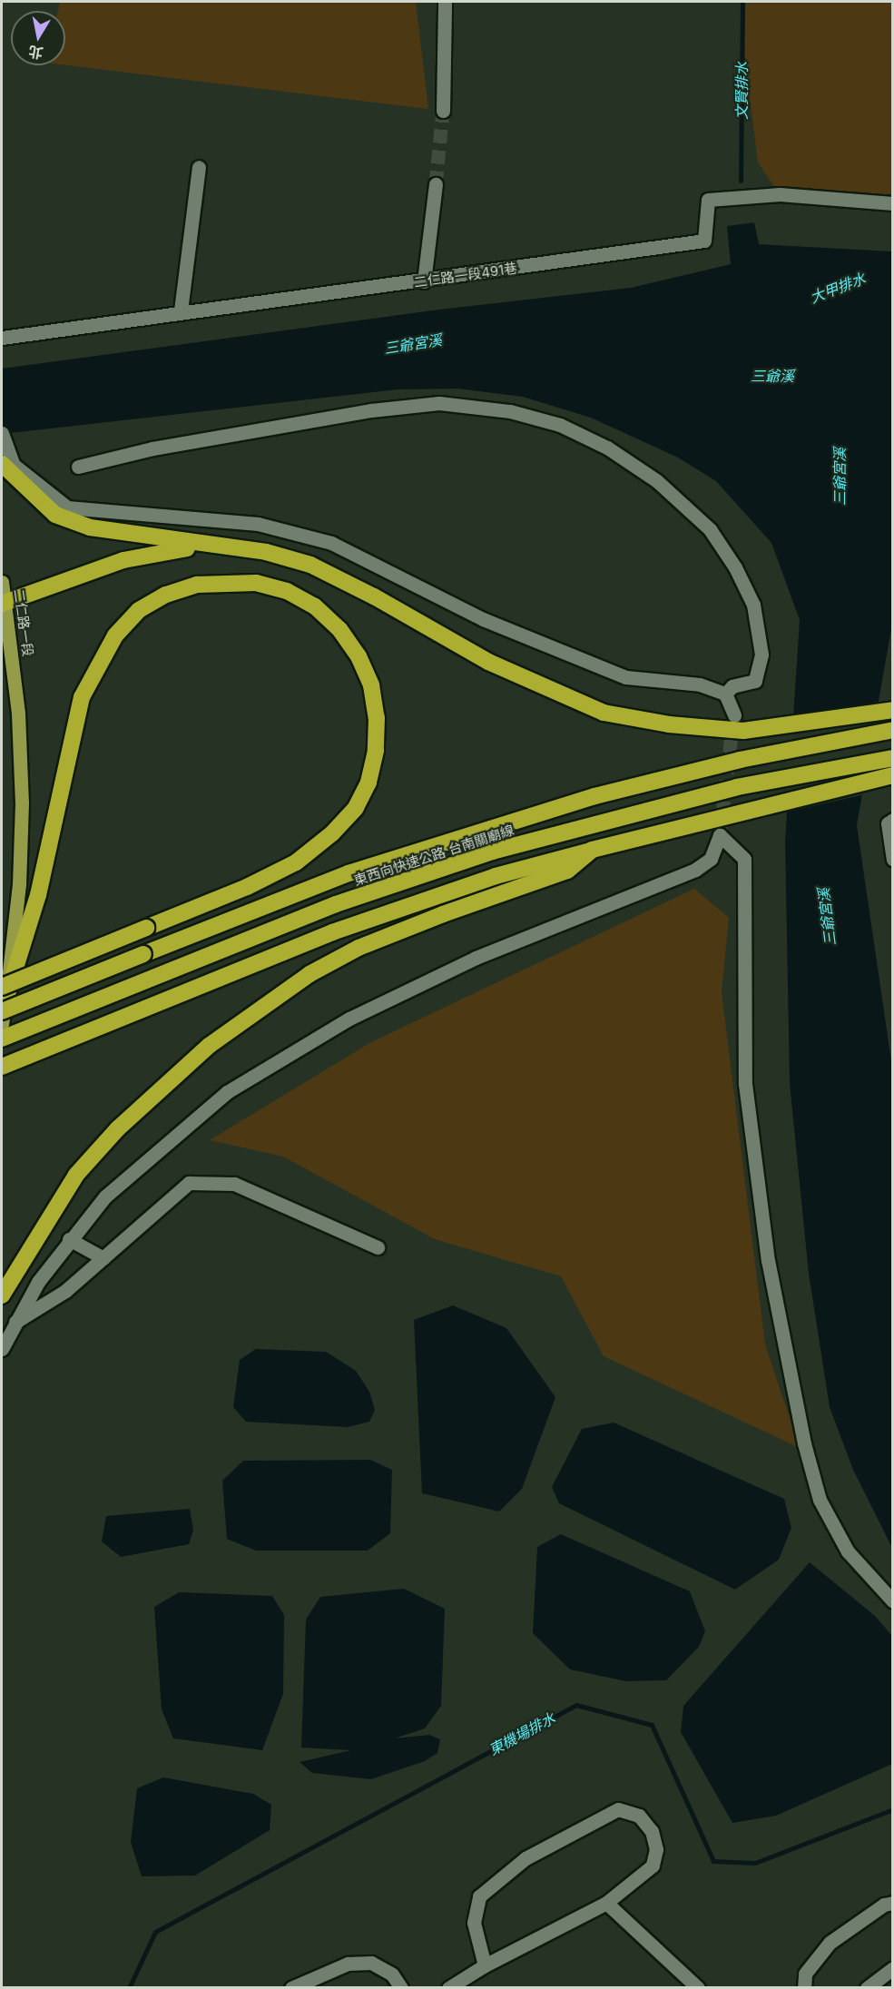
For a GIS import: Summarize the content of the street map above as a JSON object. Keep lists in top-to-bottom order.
{
  "streets": {
    "highway": ["東西向快速公路 台南關廟線"],
    "main road": ["二仁路一段"],
    "street": ["二仁路一段491巷"]
  },
  "water": [
    "文賢排水",
    "大甲排水",
    "三爺宮溪",
    "三爺溪",
    "東機場排水"
  ],
  "north": "bottom"
}
